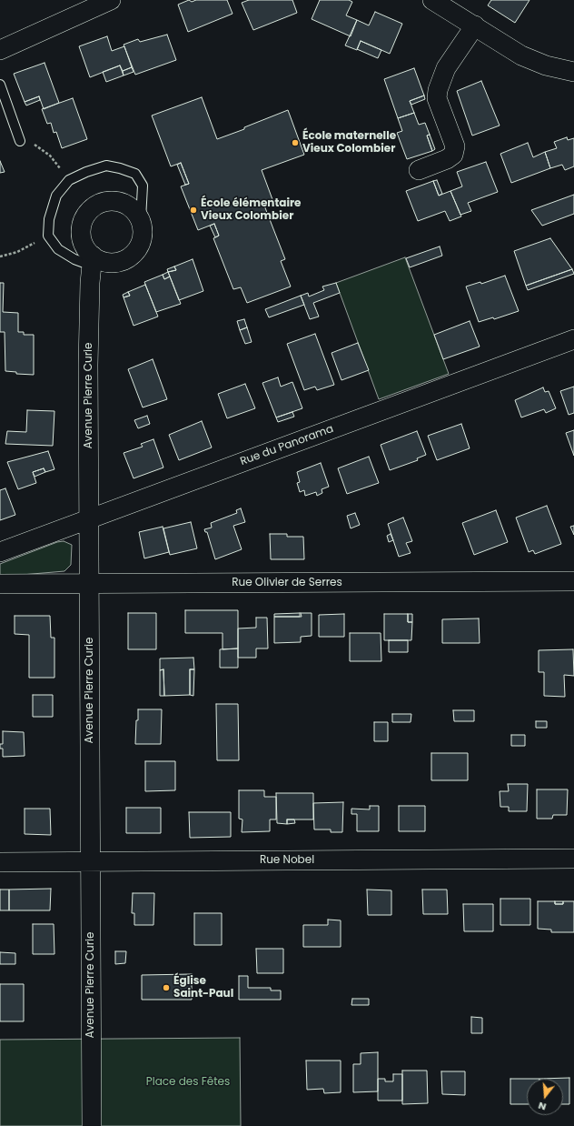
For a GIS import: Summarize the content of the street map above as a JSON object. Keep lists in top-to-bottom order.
{
  "streets": {
    "street": [
      "Avenue Pierre Curie",
      "Rue du Panorama",
      "Rue Olivier de Serres",
      "Rue Nobel"
    ]
  },
  "crossings": [
    ["Avenue Pierre Curie", "Rue du Panorama"],
    ["Avenue Pierre Curie", "Rue Olivier de Serres"],
    ["Avenue Pierre Curie", "Rue Nobel"]
  ],
  "parks": ["Place des Fêtes"],
  "places": ["École maternelle Vieux Colombier", "École élémentaire Vieux Colombier", "Église Saint-Paul"],
  "north": "bottom"
}
